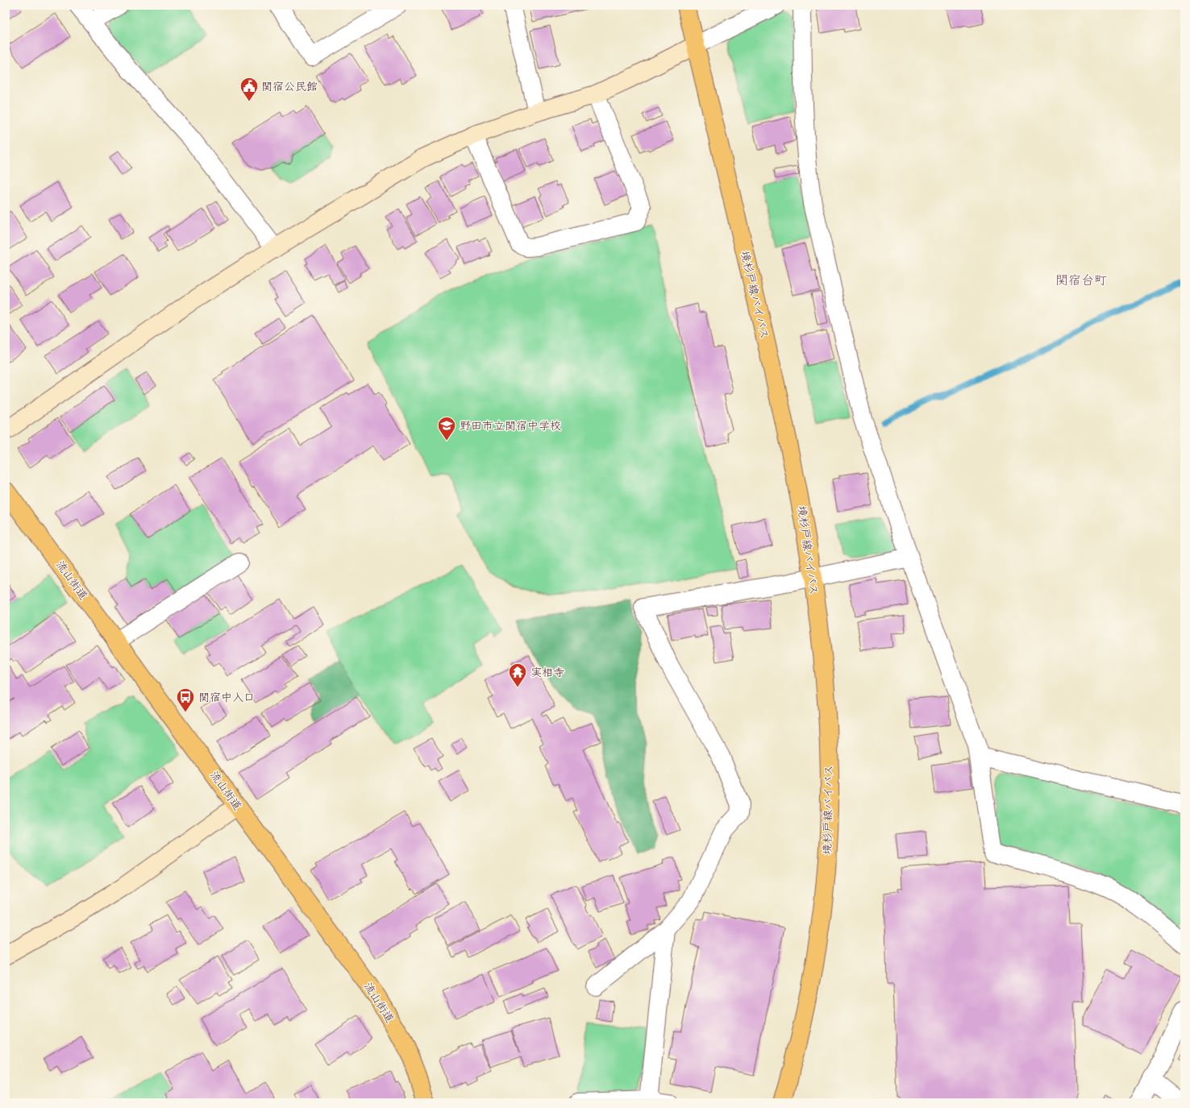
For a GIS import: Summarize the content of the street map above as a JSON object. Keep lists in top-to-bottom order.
{
  "streets": {
    "main road": ["境杉戸線バイパス", "流山街道"]
  },
  "districts": ["関宿台町"],
  "places": {
    "public building": ["関宿公民館"],
    "school or university": ["野田市立関宿中学校"],
    "temple": ["実相寺"],
    "bus stop": ["関宿中入口"]
  }
}
